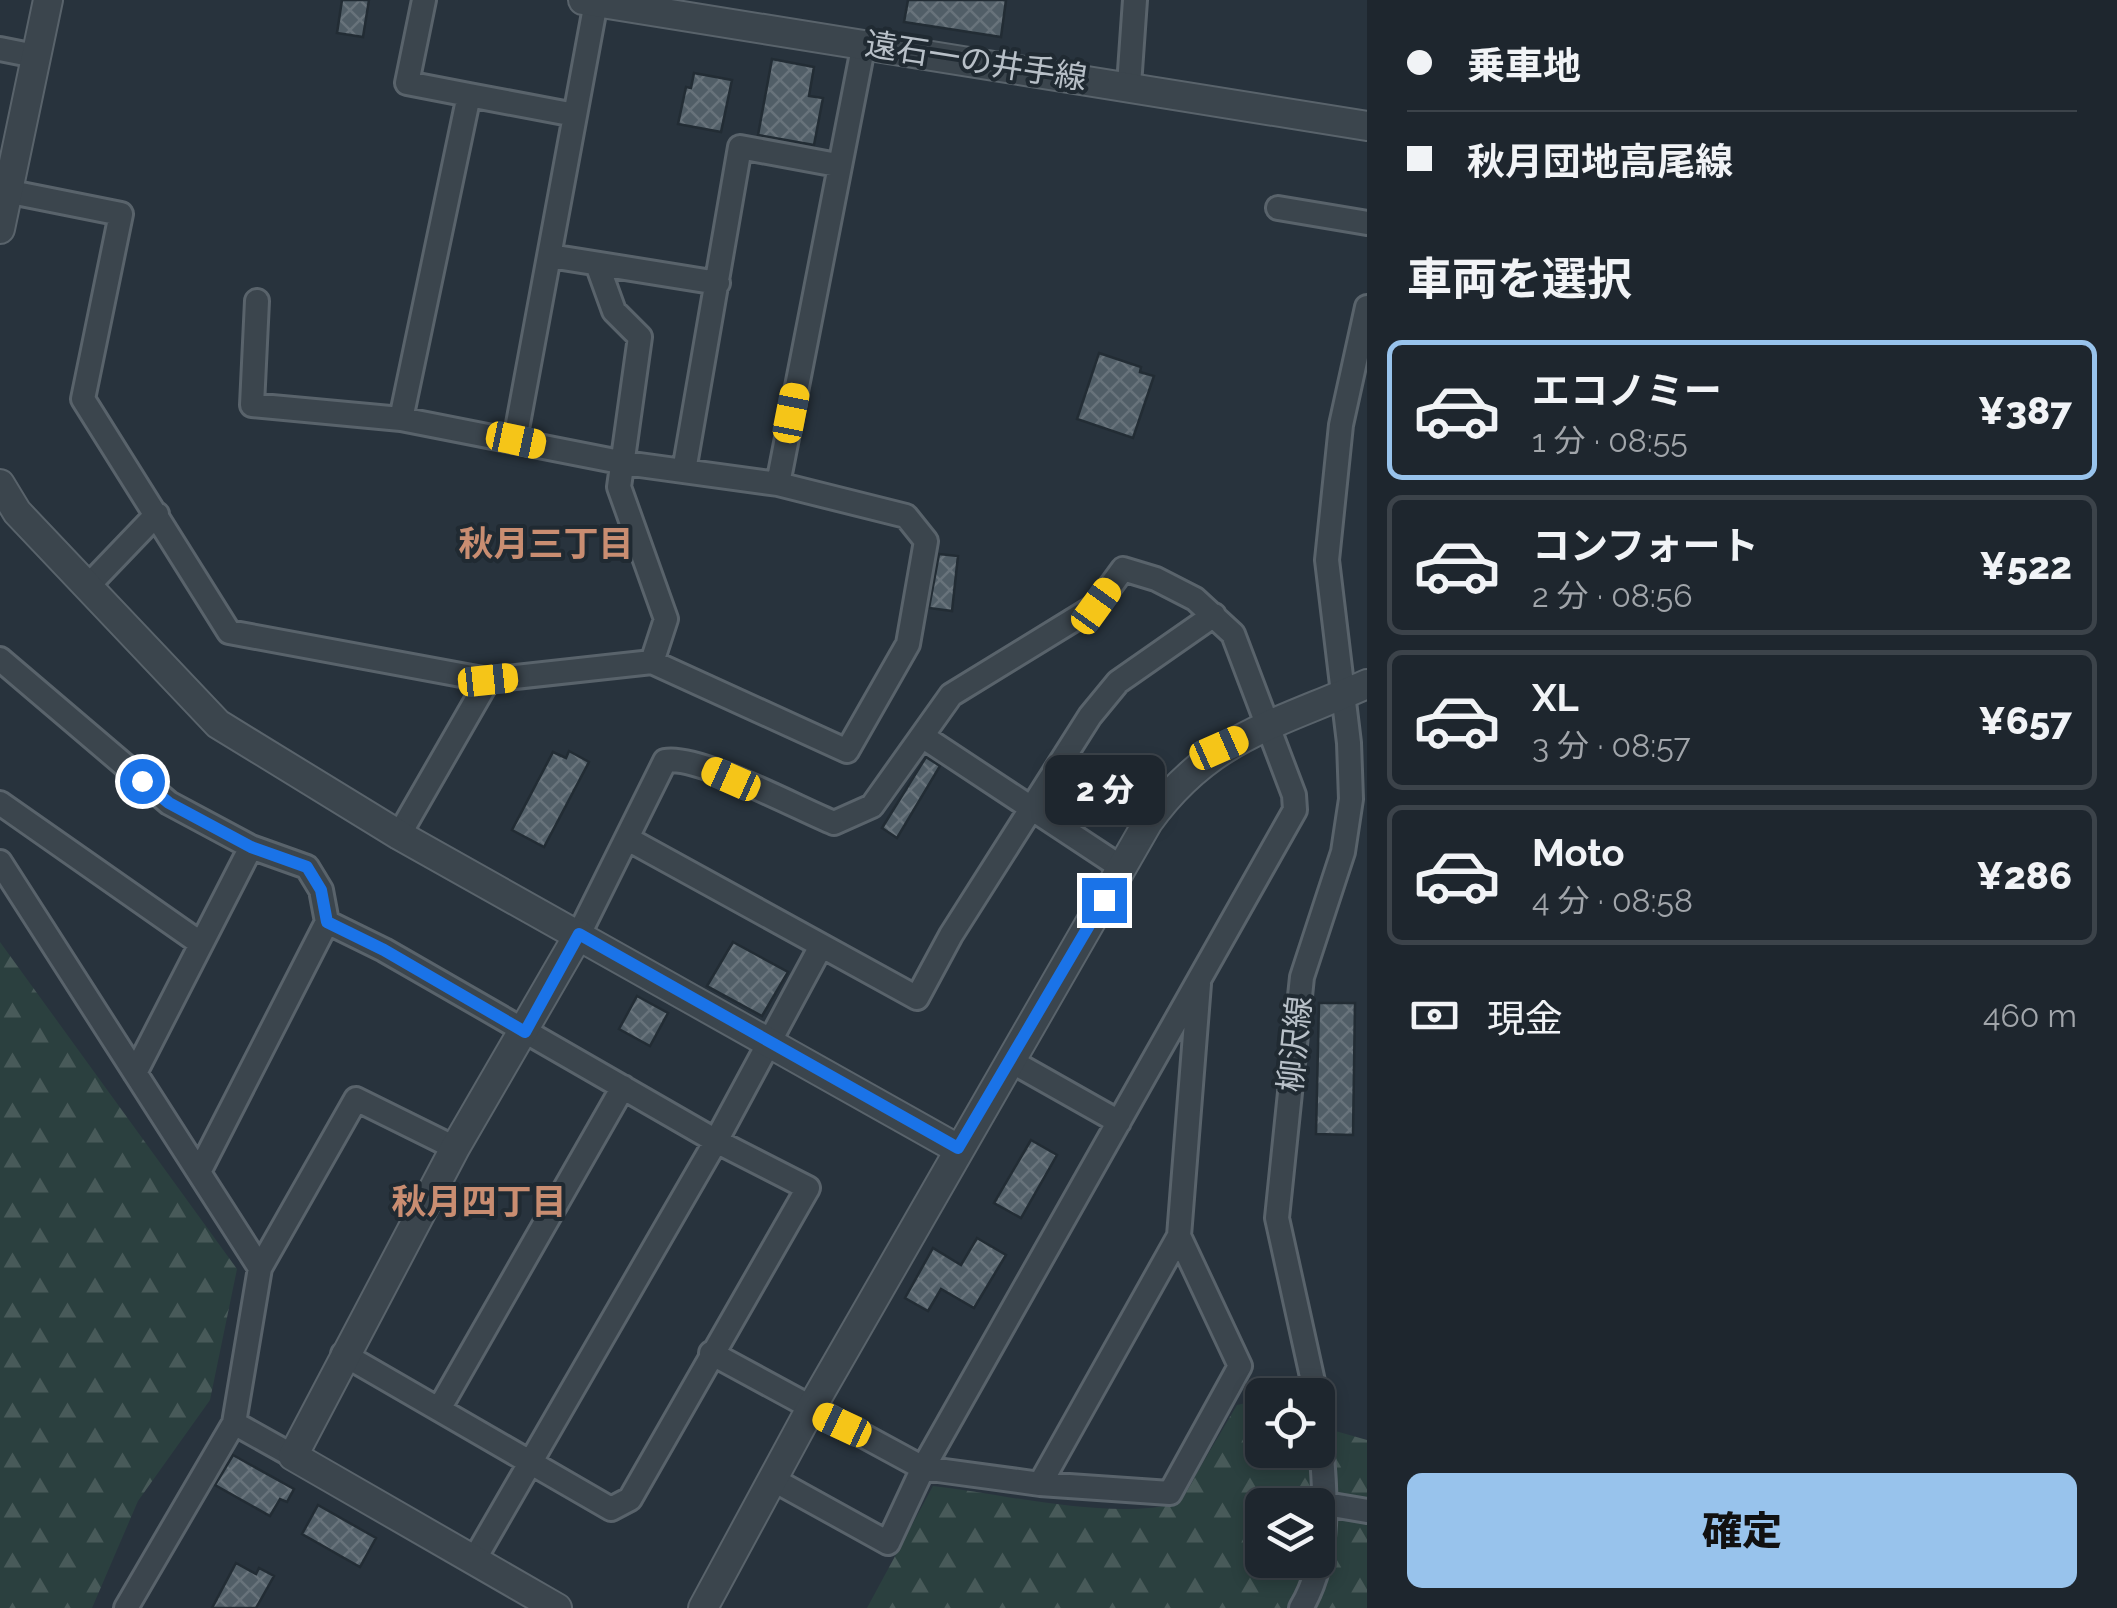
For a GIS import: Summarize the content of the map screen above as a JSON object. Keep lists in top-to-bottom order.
{
  "streets": {
    "street": ["遠石一の井手線", "柳沢線"]
  },
  "districts": ["秋月三丁目", "秋月四丁目"],
  "page": {
    "banner": ["乗車地", "秋月団地高尾線"],
    "heading": "車両を選択",
    "list": [
      {
        "name": "エコノミー",
        "note": "1 分 · 08:55",
        "value": "¥387"
      },
      {
        "name": "コンフォート",
        "note": "2 分 · 08:56",
        "value": "¥522"
      },
      {
        "name": "XL",
        "note": "3 分 · 08:57",
        "value": "¥657"
      },
      {
        "name": "Moto",
        "note": "4 分 · 08:58",
        "value": "¥286"
      }
    ],
    "bubble": "2 分",
    "pay": ["現金", "460 m"],
    "buttons": "確定"
  }
}
